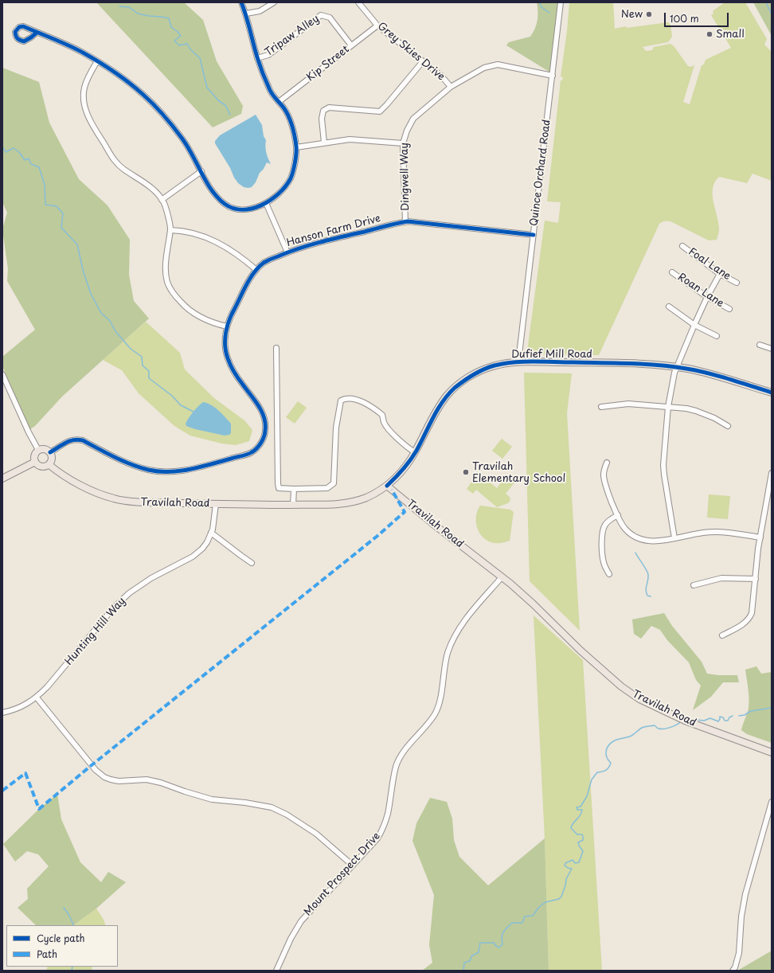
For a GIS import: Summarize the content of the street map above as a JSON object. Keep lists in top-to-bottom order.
{
  "streets": {
    "main road": ["Dufief Mill Road", "Travilah Road"],
    "street": [
      "Tripaw Alley",
      "Grey Skies Drive",
      "Kip Street",
      "Quince Orchard Road",
      "Dingwell Way",
      "Hanson Farm Drive",
      "Foal Lane",
      "Roan Lane",
      "Hunting Hill Way",
      "Mount Prospect Drive"
    ]
  },
  "crossings": [
    ["Tripaw Alley", "Kip Street"],
    ["Grey Skies Drive", "Kip Street"],
    ["Grey Skies Drive", "Dingwell Way"],
    ["Quince Orchard Road", "Dingwell Way"],
    ["Quince Orchard Road", "Hanson Farm Drive"],
    ["Quince Orchard Road", "Dufief Mill Road"],
    ["Dingwell Way", "Hanson Farm Drive"],
    ["Hanson Farm Drive", "Travilah Road"],
    ["Dufief Mill Road", "Travilah Road"],
    ["Travilah Road", "Hunting Hill Way"],
    ["Travilah Road", "Mount Prospect Drive"]
  ],
  "places": ["New", "Small", "Travilah Elementary School"],
  "legend": ["Cycle path", "Path"],
  "scale_bar": "100 m"
}
